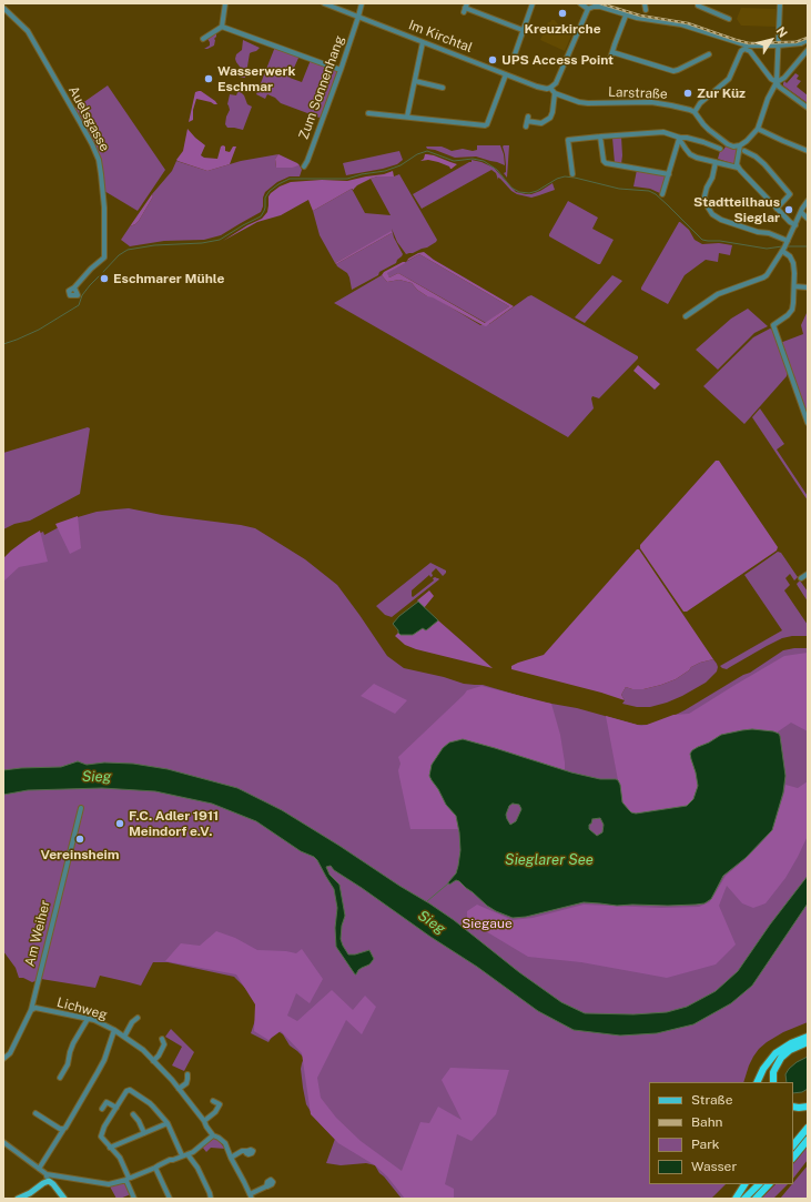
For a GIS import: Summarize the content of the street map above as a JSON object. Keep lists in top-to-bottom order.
{
  "streets": {
    "street": [
      "Im Kirchtal",
      "Zum Sonnenhang",
      "Larstraße",
      "Auelsgasse",
      "Am Weiher",
      "Lichweg"
    ]
  },
  "crossings": [
    ["Im Kirchtal", "Zum Sonnenhang"],
    ["Am Weiher", "Lichweg"]
  ],
  "water": ["Sieg", "Sieglarer See"],
  "parks": ["Siegaue"],
  "places": [
    "Kreuzkirche",
    "UPS Access Point",
    "Wasserwerk Eschmar",
    "Zur Küz",
    "Stadtteilhaus Sieglar",
    "Eschmarer Mühle",
    "F.C. Adler 1911 Meindorf e.V.",
    "Vereinsheim"
  ],
  "legend": [
    "Straße",
    "Bahn",
    "Park",
    "Wasser"
  ],
  "north": "top right"
}
